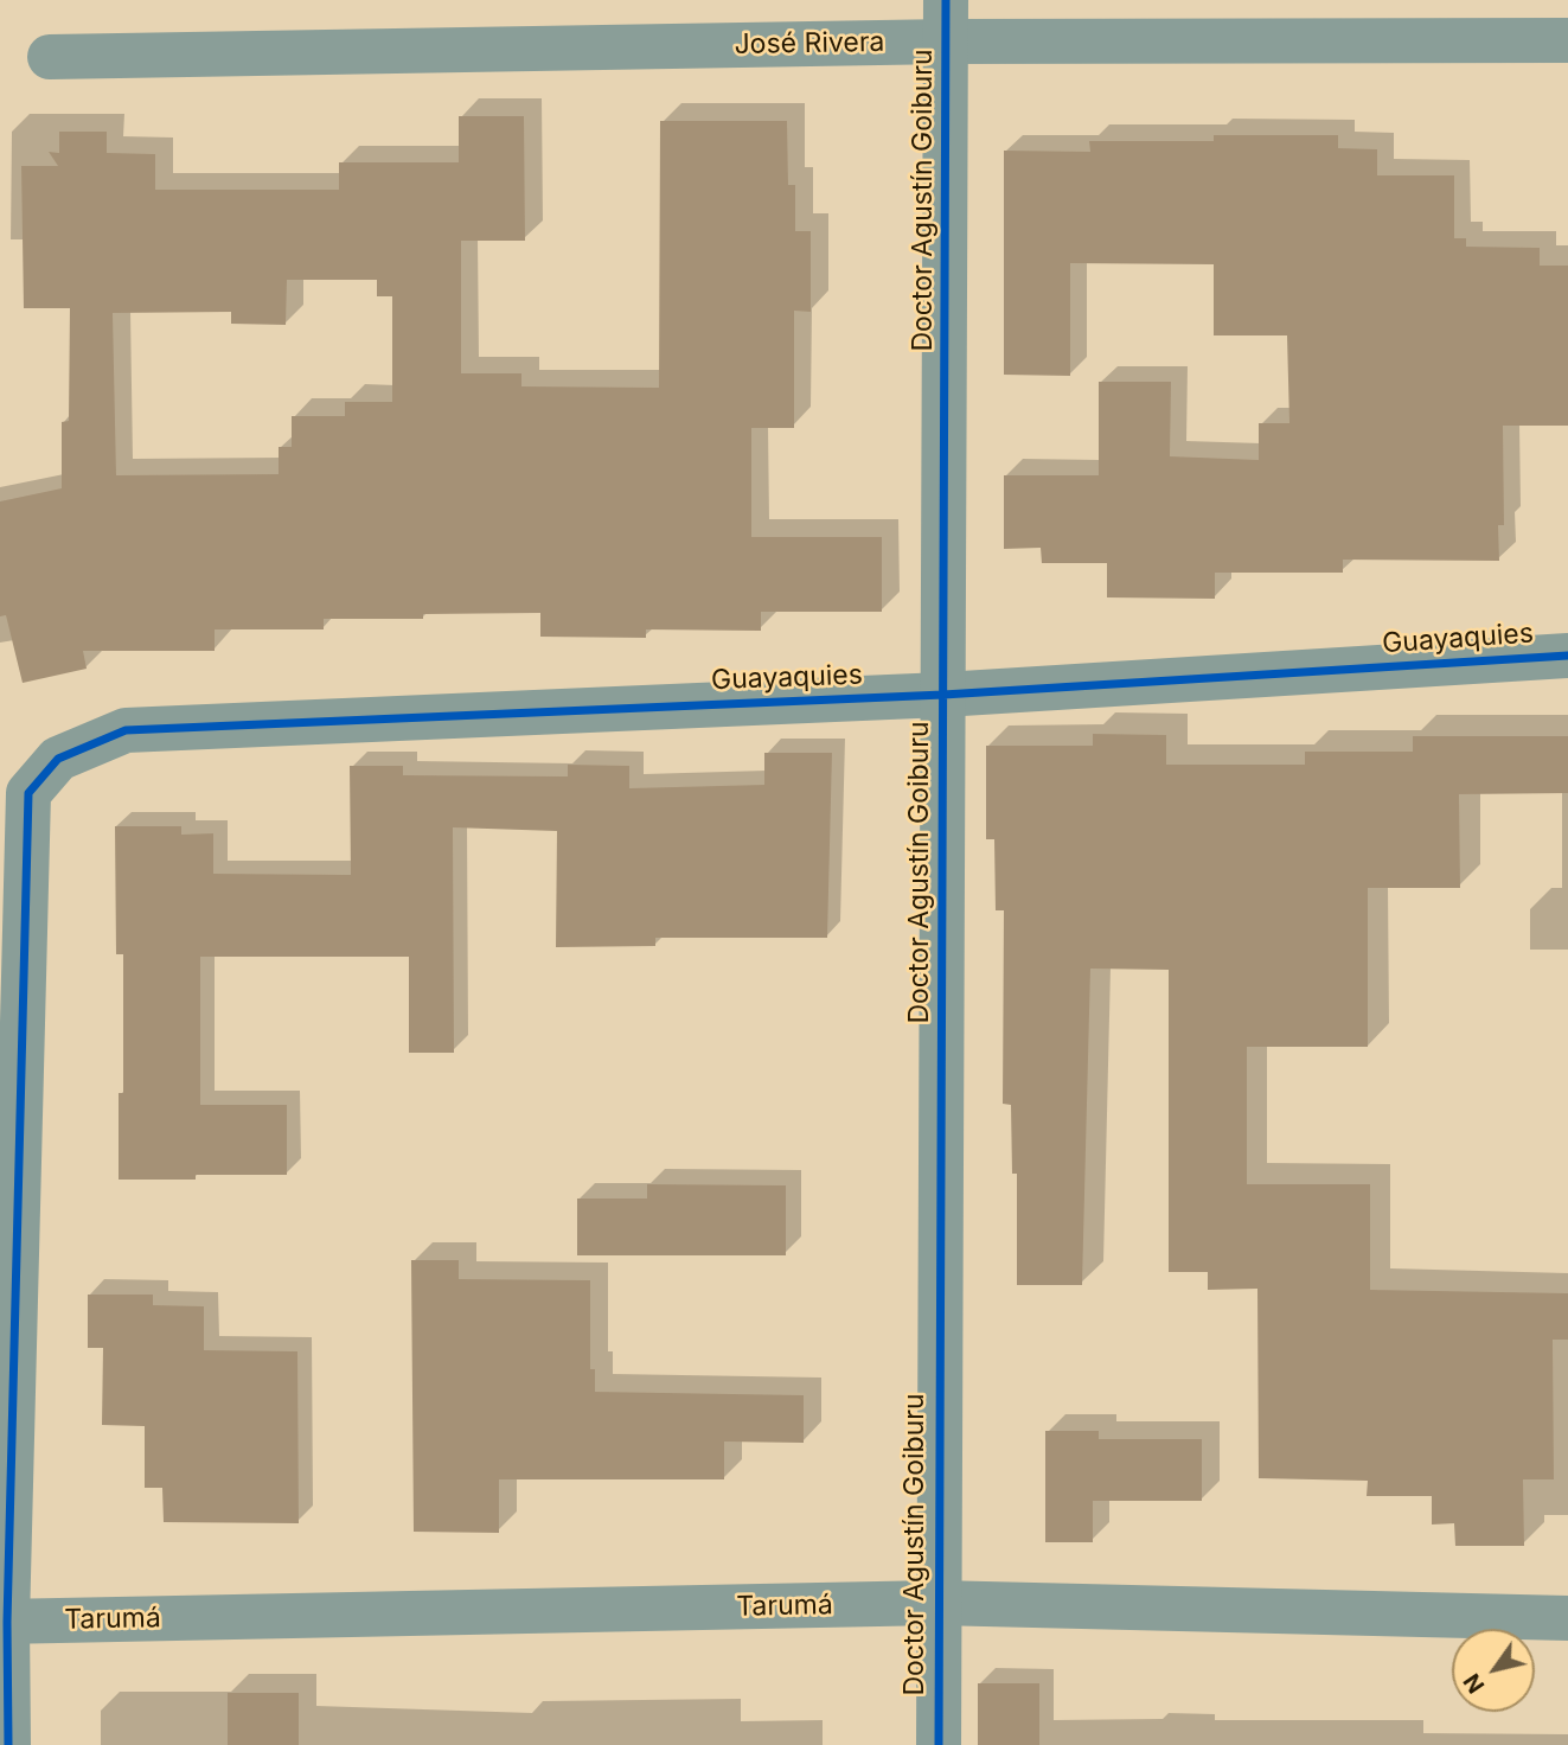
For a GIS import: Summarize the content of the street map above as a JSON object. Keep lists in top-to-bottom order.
{
  "streets": {
    "street": [
      "José Rivera",
      "Doctor Agustín Goiburu",
      "Guayaquies",
      "Tarumá"
    ]
  },
  "crossings": [
    ["José Rivera", "Doctor Agustín Goiburu"],
    ["Doctor Agustín Goiburu", "Guayaquies"],
    ["Doctor Agustín Goiburu", "Tarumá"],
    ["Guayaquies", "Tarumá"]
  ],
  "north": "bottom left"
}
